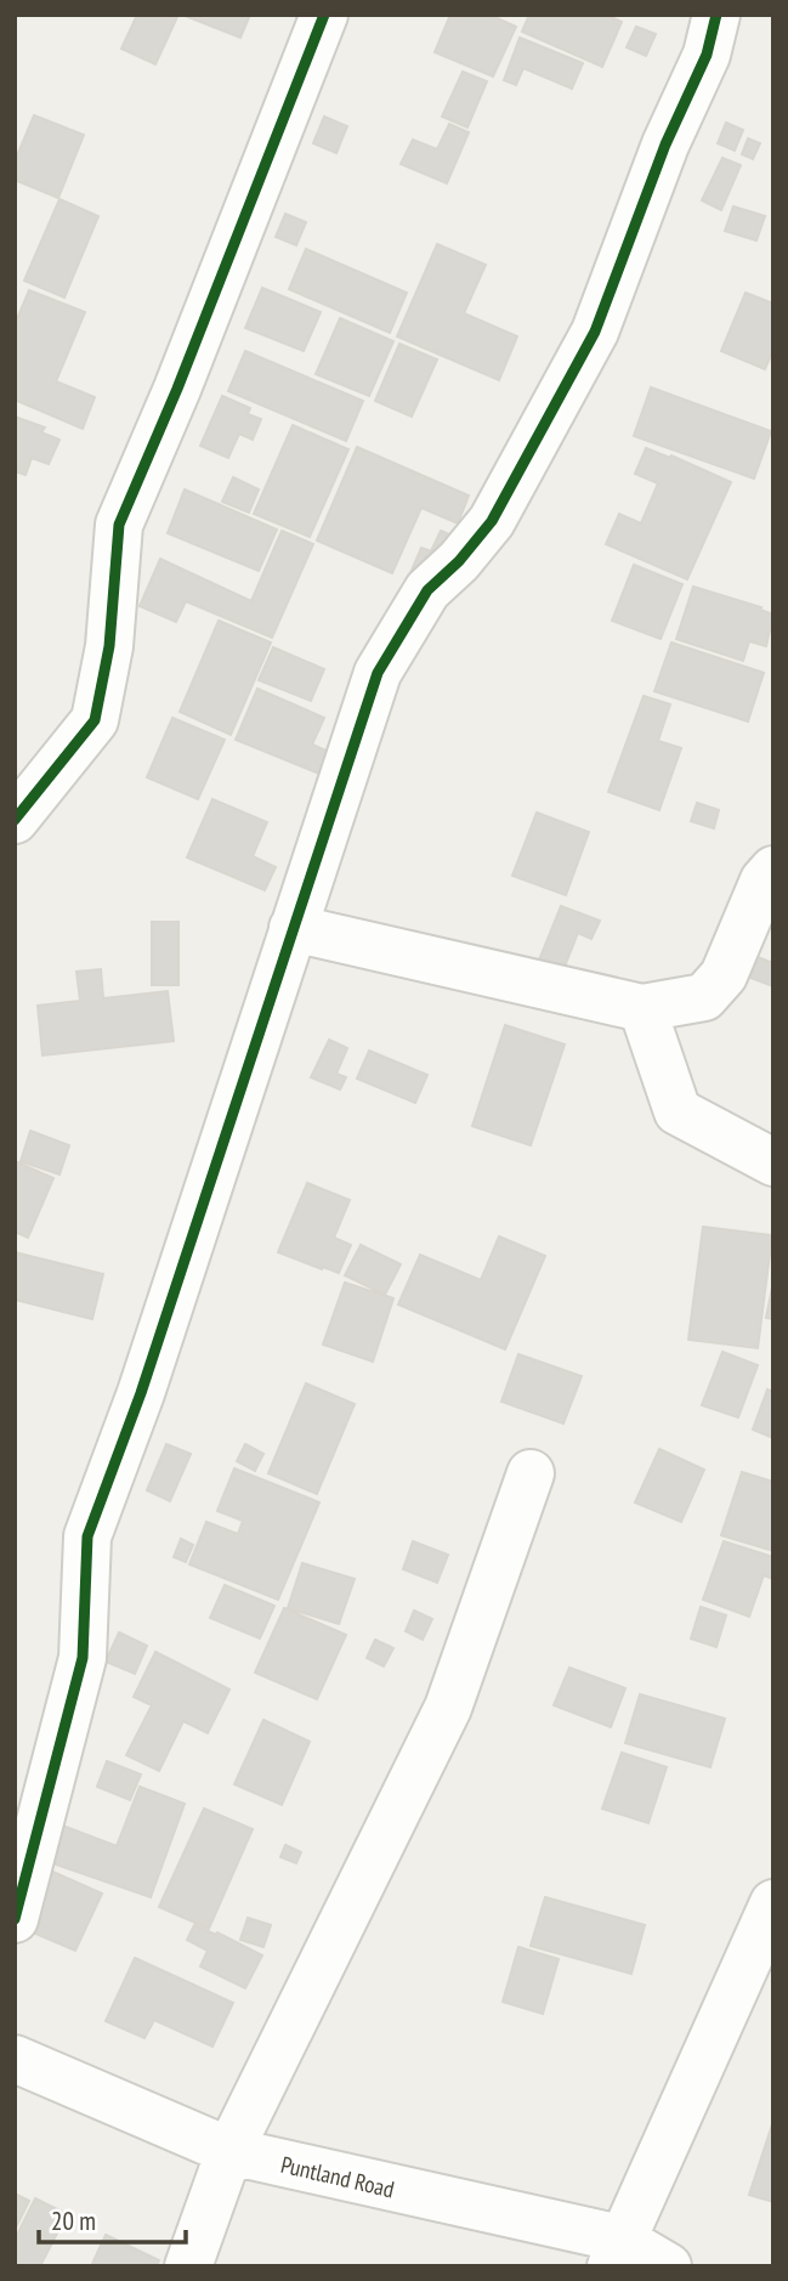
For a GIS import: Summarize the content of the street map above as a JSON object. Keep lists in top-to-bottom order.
{
  "streets": {
    "street": ["Puntland Road"]
  },
  "scale_bar": "20 m"
}
